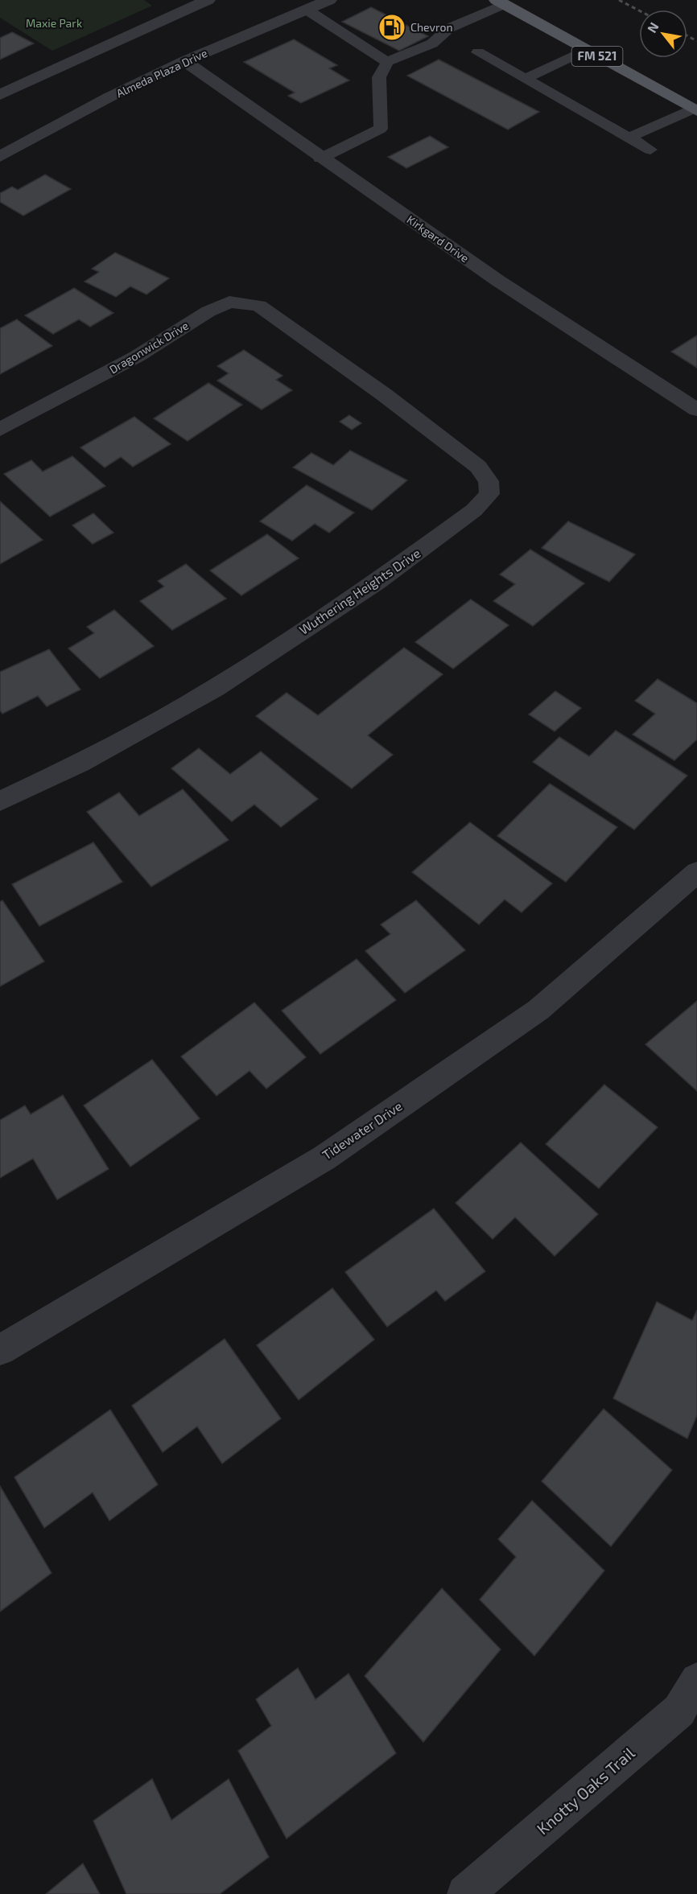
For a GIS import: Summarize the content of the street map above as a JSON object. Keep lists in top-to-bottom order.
{
  "streets": {
    "main road": ["FM 521"],
    "street": [
      "Almeda Plaza Drive",
      "Kirkgard Drive",
      "Dragonwick Drive",
      "Wuthering Heights Drive",
      "Tidewater Drive",
      "Knotty Oaks Trail"
    ]
  },
  "crossings": [
    ["Almeda Plaza Drive", "Kirkgard Drive"],
    ["Dragonwick Drive", "Wuthering Heights Drive"]
  ],
  "parks": ["Maxie Park"],
  "places": {
    "fuel station": ["Chevron"]
  },
  "north": "top left"
}
